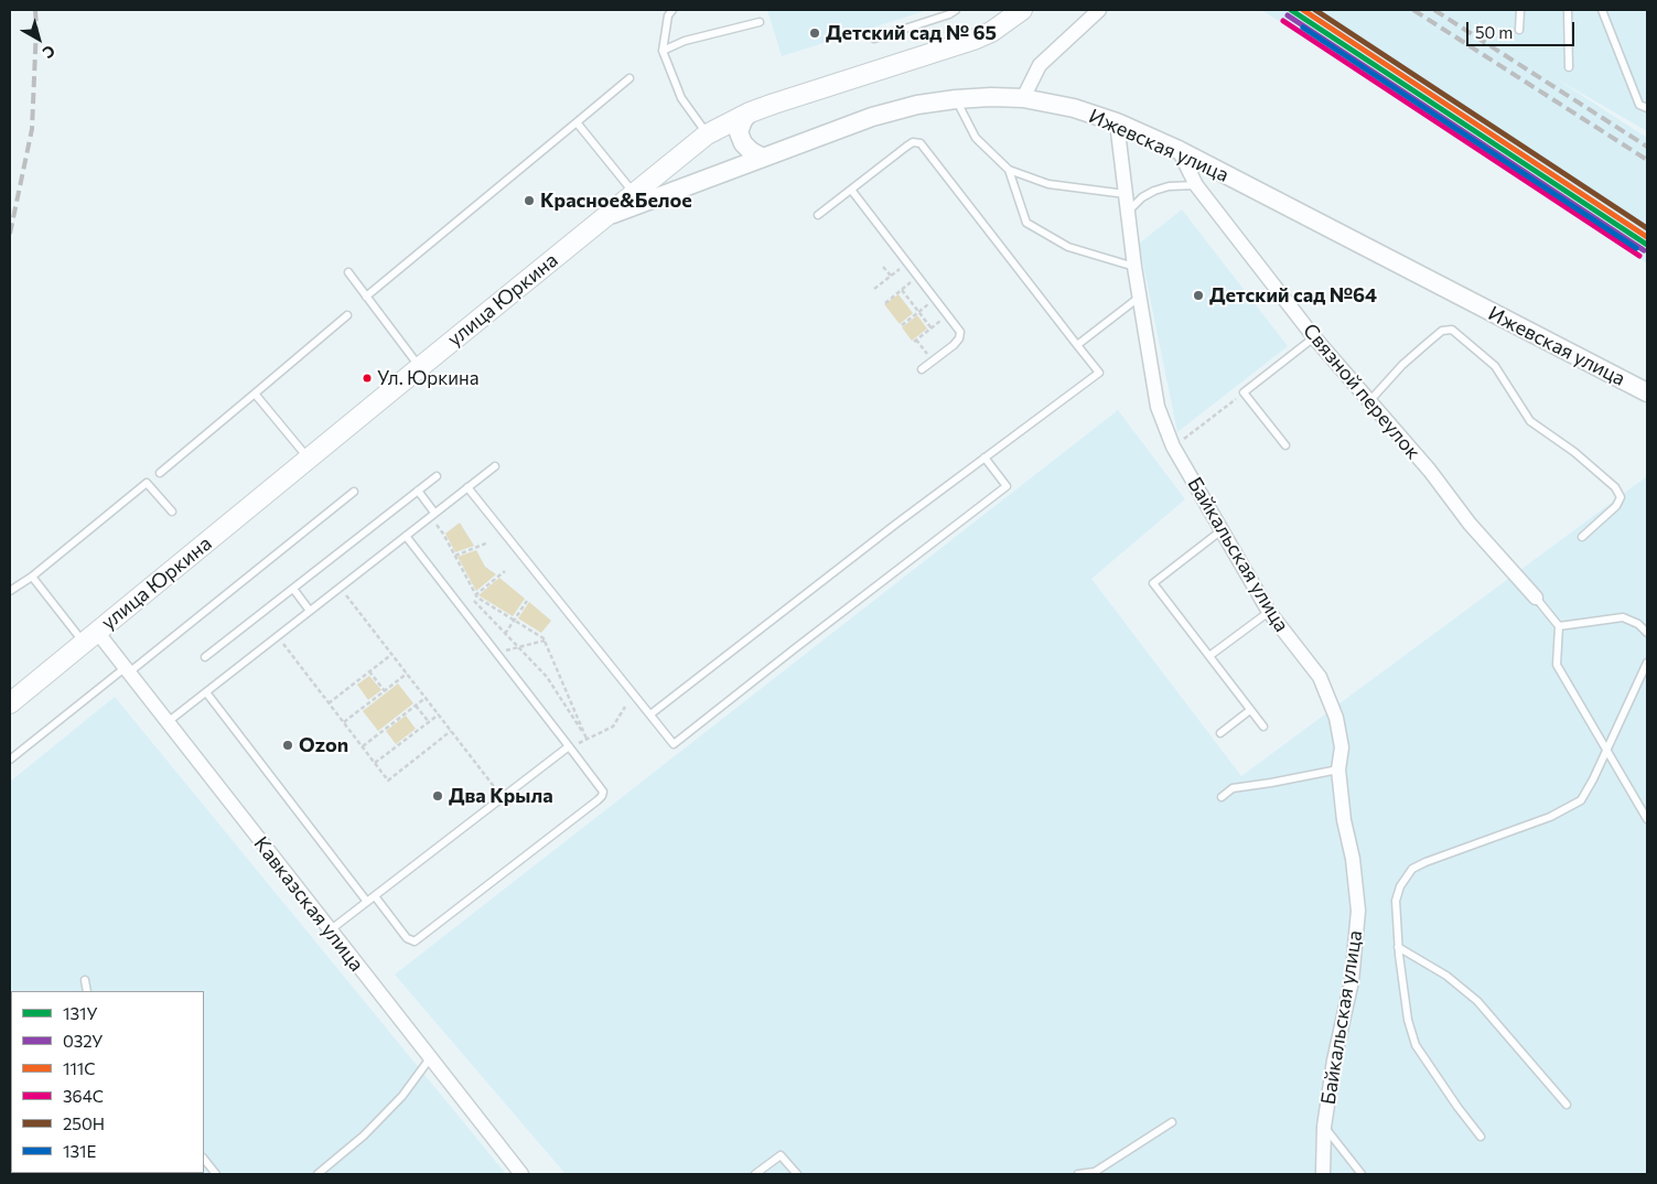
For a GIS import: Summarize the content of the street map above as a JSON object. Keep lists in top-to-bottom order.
{
  "streets": {
    "main road": ["улица Юркина"],
    "street": [
      "Ижевская улица",
      "Связной переулок",
      "Байкальская улица",
      "Кавказская улица"
    ]
  },
  "crossings": [
    ["Ижевская улица", "улица Юркина"],
    ["Ижевская улица", "Связной переулок"],
    ["Ижевская улица", "Байкальская улица"],
    ["улица Юркина", "Кавказская улица"]
  ],
  "places": [
    "Детский сад № 65",
    "Красное&Белое",
    "Детский сад №64",
    "Ул. Юркина",
    "Ozon",
    "Два Крыла"
  ],
  "lines": [
    "transit line 131У",
    "transit line 111С",
    "transit line 250Н",
    "transit line 032У",
    "transit line 364С",
    "transit line 131Е"
  ],
  "legend": [
    "131У",
    "032У",
    "111С",
    "364С",
    "250Н",
    "131Е"
  ],
  "scale_bar": "50 m",
  "north": "bottom right"
}
